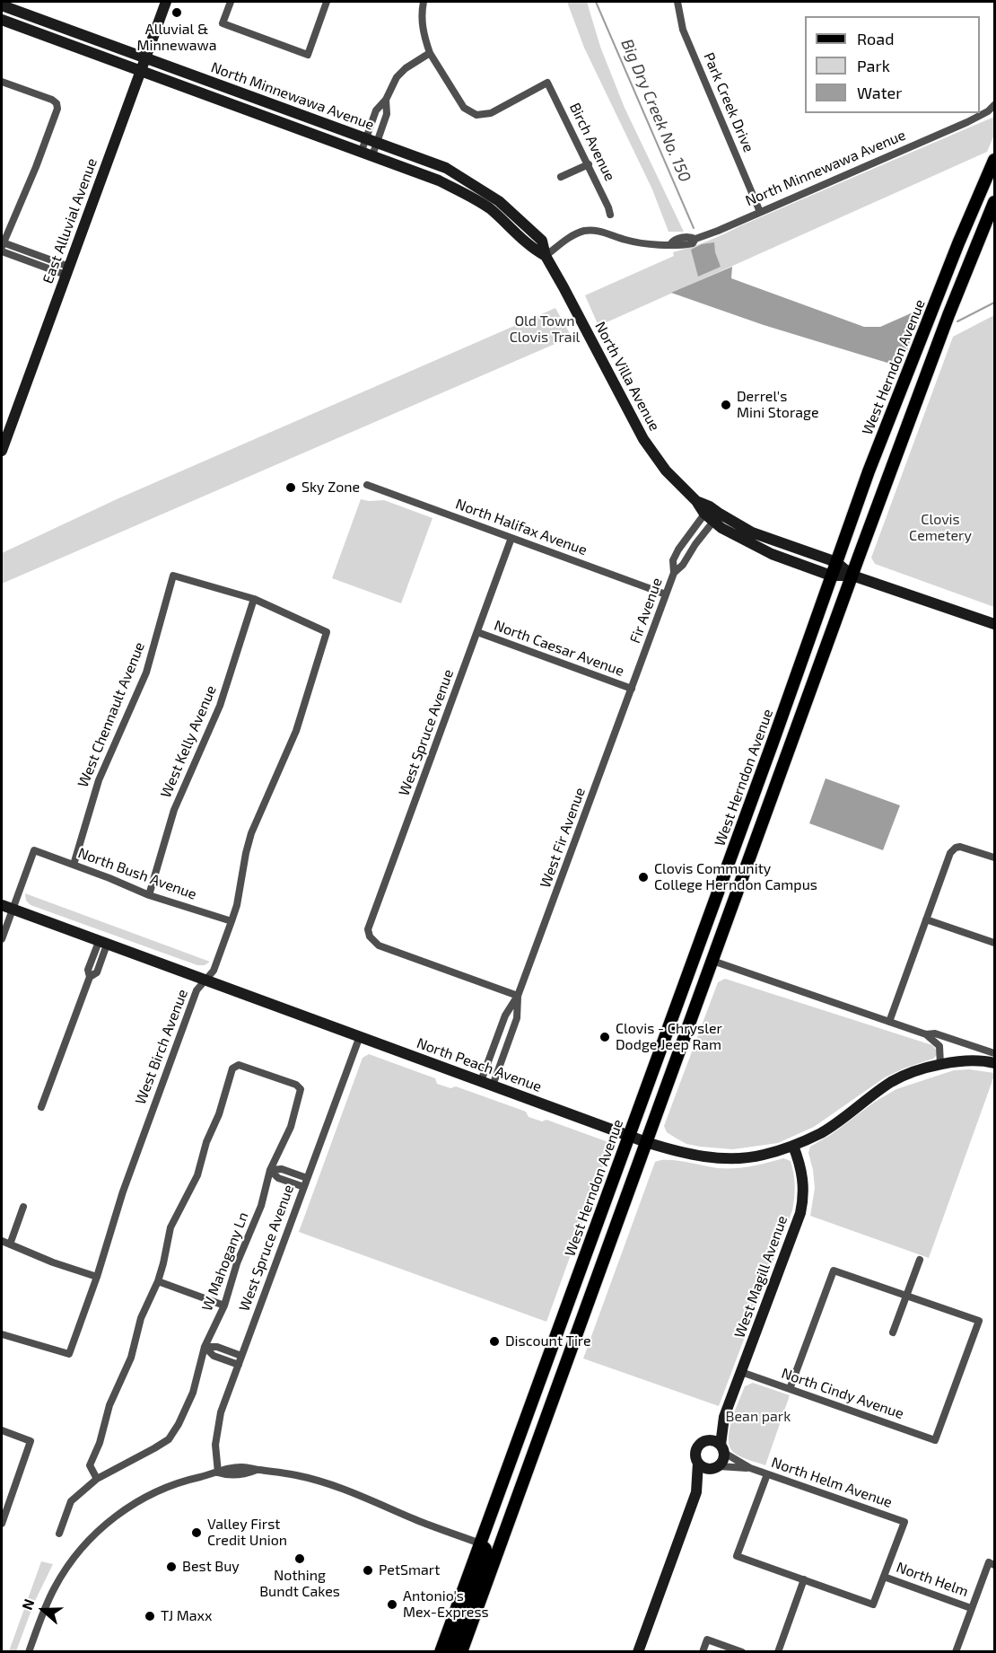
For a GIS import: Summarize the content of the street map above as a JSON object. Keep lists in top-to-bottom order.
{
  "streets": {
    "main road": ["West Herndon Avenue"],
    "street": [
      "North Minnewawa Avenue",
      "Park Creek Drive",
      "Birch Avenue",
      "East Alluvial Avenue",
      "North Villa Avenue",
      "North Halifax Avenue",
      "Fir Avenue",
      "North Caesar Avenue",
      "West Chennault Avenue",
      "West Spruce Avenue",
      "West Kelly Avenue",
      "West Fir Avenue",
      "North Bush Avenue",
      "West Birch Avenue",
      "North Peach Avenue",
      "W Mahogany Ln",
      "West Magill Avenue",
      "North Cindy Avenue",
      "North Helm Avenue",
      "North Helm"
    ]
  },
  "crossings": [
    ["North Minnewawa Avenue", "Park Creek Drive"],
    ["North Minnewawa Avenue", "East Alluvial Avenue"],
    ["North Minnewawa Avenue", "North Villa Avenue"],
    ["West Herndon Avenue", "North Villa Avenue"],
    ["West Herndon Avenue", "North Peach Avenue"],
    ["North Villa Avenue", "Fir Avenue"],
    ["North Halifax Avenue", "Fir Avenue"],
    ["North Halifax Avenue", "West Spruce Avenue"],
    ["Fir Avenue", "North Caesar Avenue"],
    ["Fir Avenue", "West Fir Avenue"],
    ["North Caesar Avenue", "West Spruce Avenue"],
    ["North Caesar Avenue", "West Fir Avenue"],
    ["West Chennault Avenue", "West Kelly Avenue"],
    ["West Chennault Avenue", "North Bush Avenue"],
    ["West Chennault Avenue", "West Birch Avenue"],
    ["West Spruce Avenue", "West Fir Avenue"],
    ["West Spruce Avenue", "North Peach Avenue"],
    ["West Kelly Avenue", "North Bush Avenue"],
    ["West Kelly Avenue", "West Birch Avenue"],
    ["West Fir Avenue", "North Peach Avenue"],
    ["North Bush Avenue", "West Birch Avenue"],
    ["North Bush Avenue", "North Peach Avenue"],
    ["West Birch Avenue", "North Peach Avenue"],
    ["North Peach Avenue", "West Magill Avenue"],
    ["West Magill Avenue", "North Cindy Avenue"],
    ["West Magill Avenue", "North Helm Avenue"],
    ["North Helm Avenue", "North Helm"]
  ],
  "water": ["Big Dry Creek No. 150"],
  "parks": ["Old Town Clovis Trail", "Clovis Cemetery", "Bean park"],
  "places": [
    "Alluvial & Minnewawa",
    "Derrel's Mini Storage",
    "Sky Zone",
    "Clovis Community College Herndon Campus",
    "Clovis - Chrysler Dodge Jeep Ram",
    "Discount Tire",
    "Valley First Credit Union",
    "Nothing Bundt Cakes",
    "Best Buy",
    "PetSmart",
    "Antonio's Mex-Express",
    "TJ Maxx"
  ],
  "legend": ["Road", "Park", "Water"],
  "north": "left"
}
